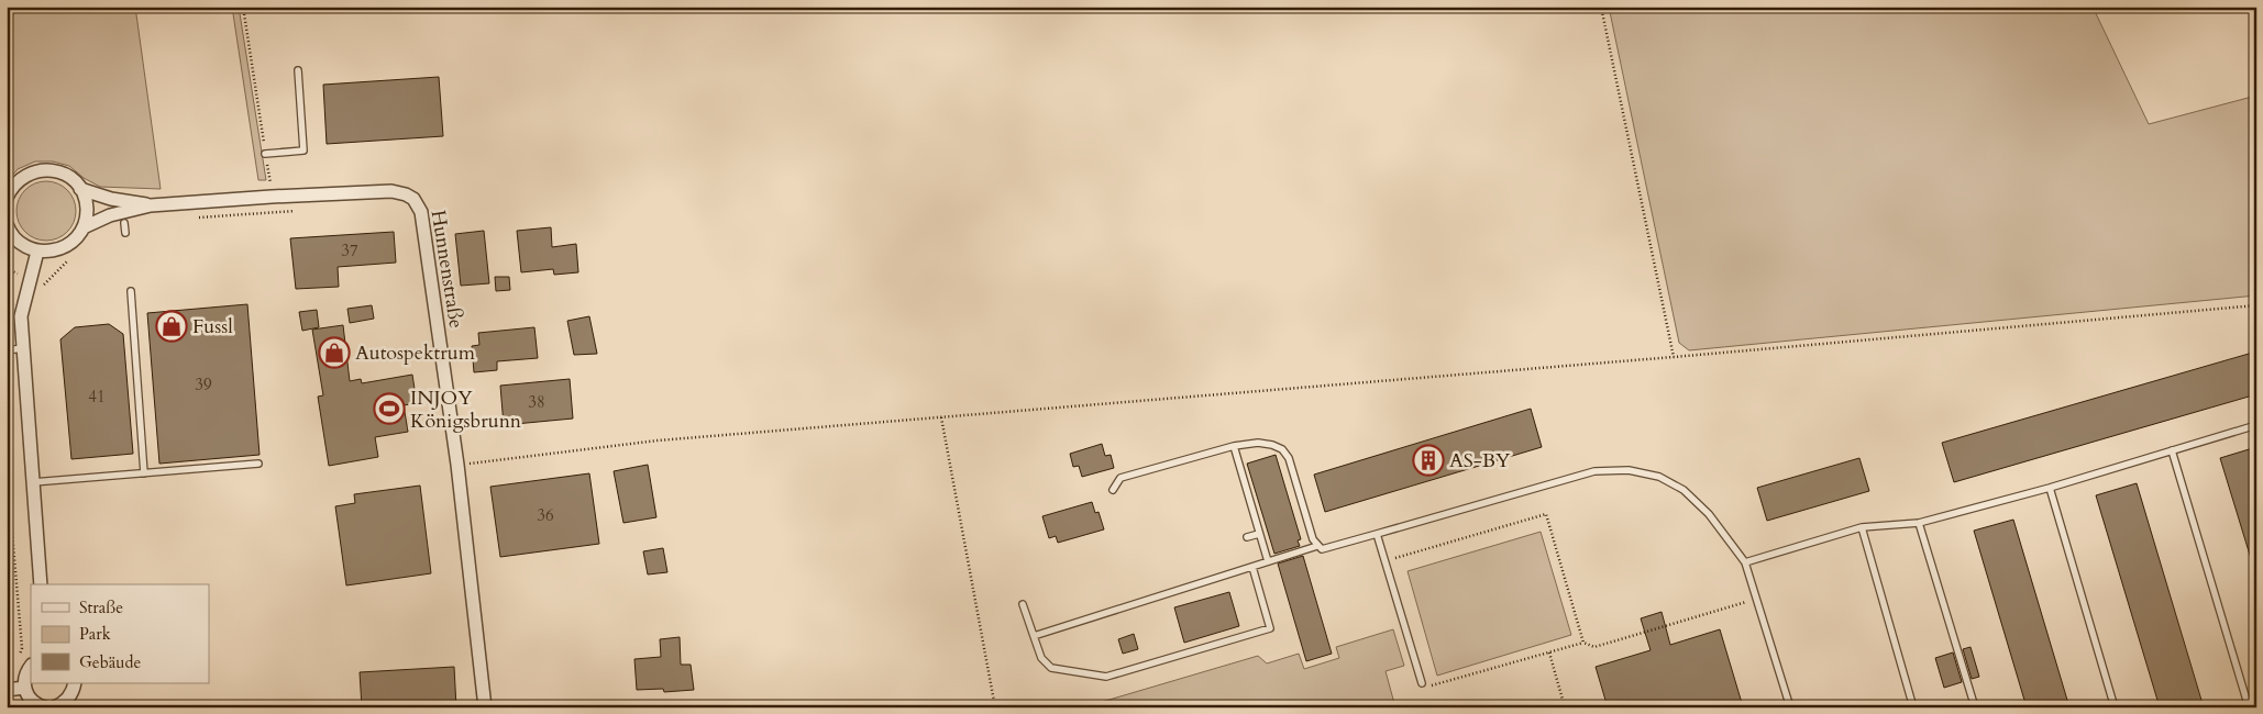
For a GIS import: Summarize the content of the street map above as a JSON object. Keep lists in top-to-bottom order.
{
  "streets": {
    "street": ["Hunnenstraße"]
  },
  "places": {
    "shop": ["Fussl", "Autospektrum"],
    "sports": ["INJOY Königsbrunn"],
    "building": ["AS-BY"]
  },
  "house_numbers": [
    "37",
    "39",
    "41",
    "38",
    "36"
  ],
  "legend": ["Straße", "Park", "Gebäude"]
}
